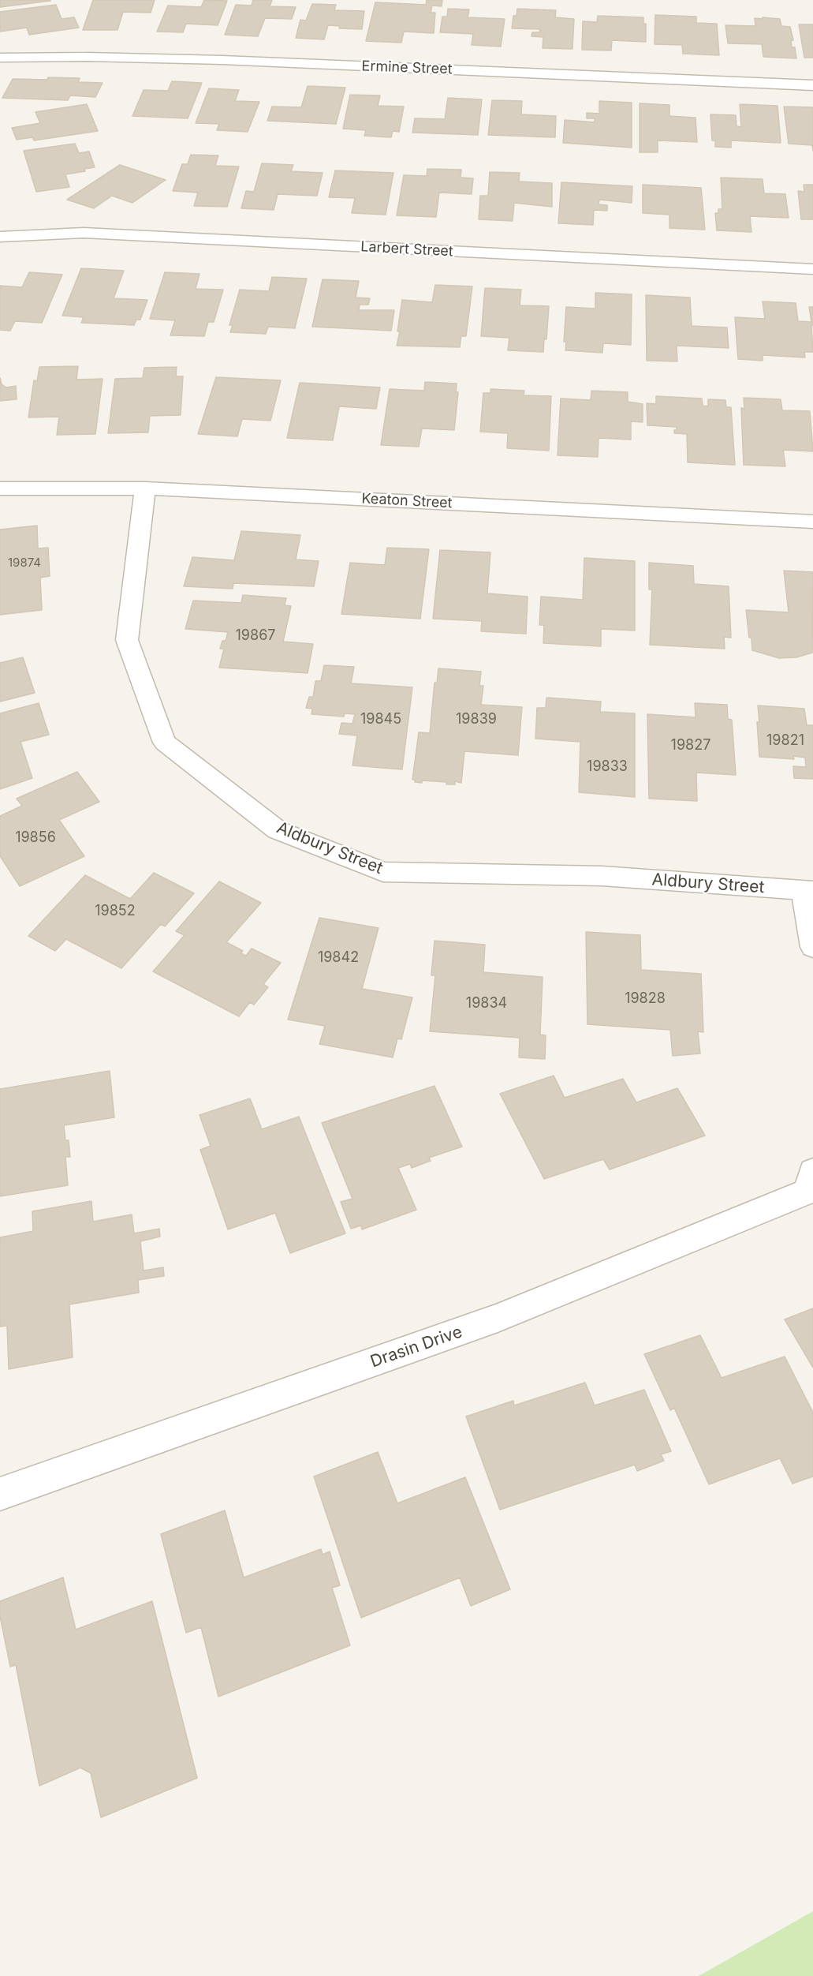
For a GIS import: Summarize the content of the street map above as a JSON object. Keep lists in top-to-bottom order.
{
  "streets": {
    "street": [
      "Ermine Street",
      "Larbert Street",
      "Keaton Street",
      "Aldbury Street",
      "Drasin Drive"
    ]
  },
  "crossings": [
    ["Keaton Street", "Aldbury Street"]
  ],
  "house_numbers": [
    "19874",
    "19867",
    "19845",
    "19839",
    "19821",
    "19827",
    "19833",
    "19856",
    "19852",
    "19842",
    "19828",
    "19834"
  ]
}
